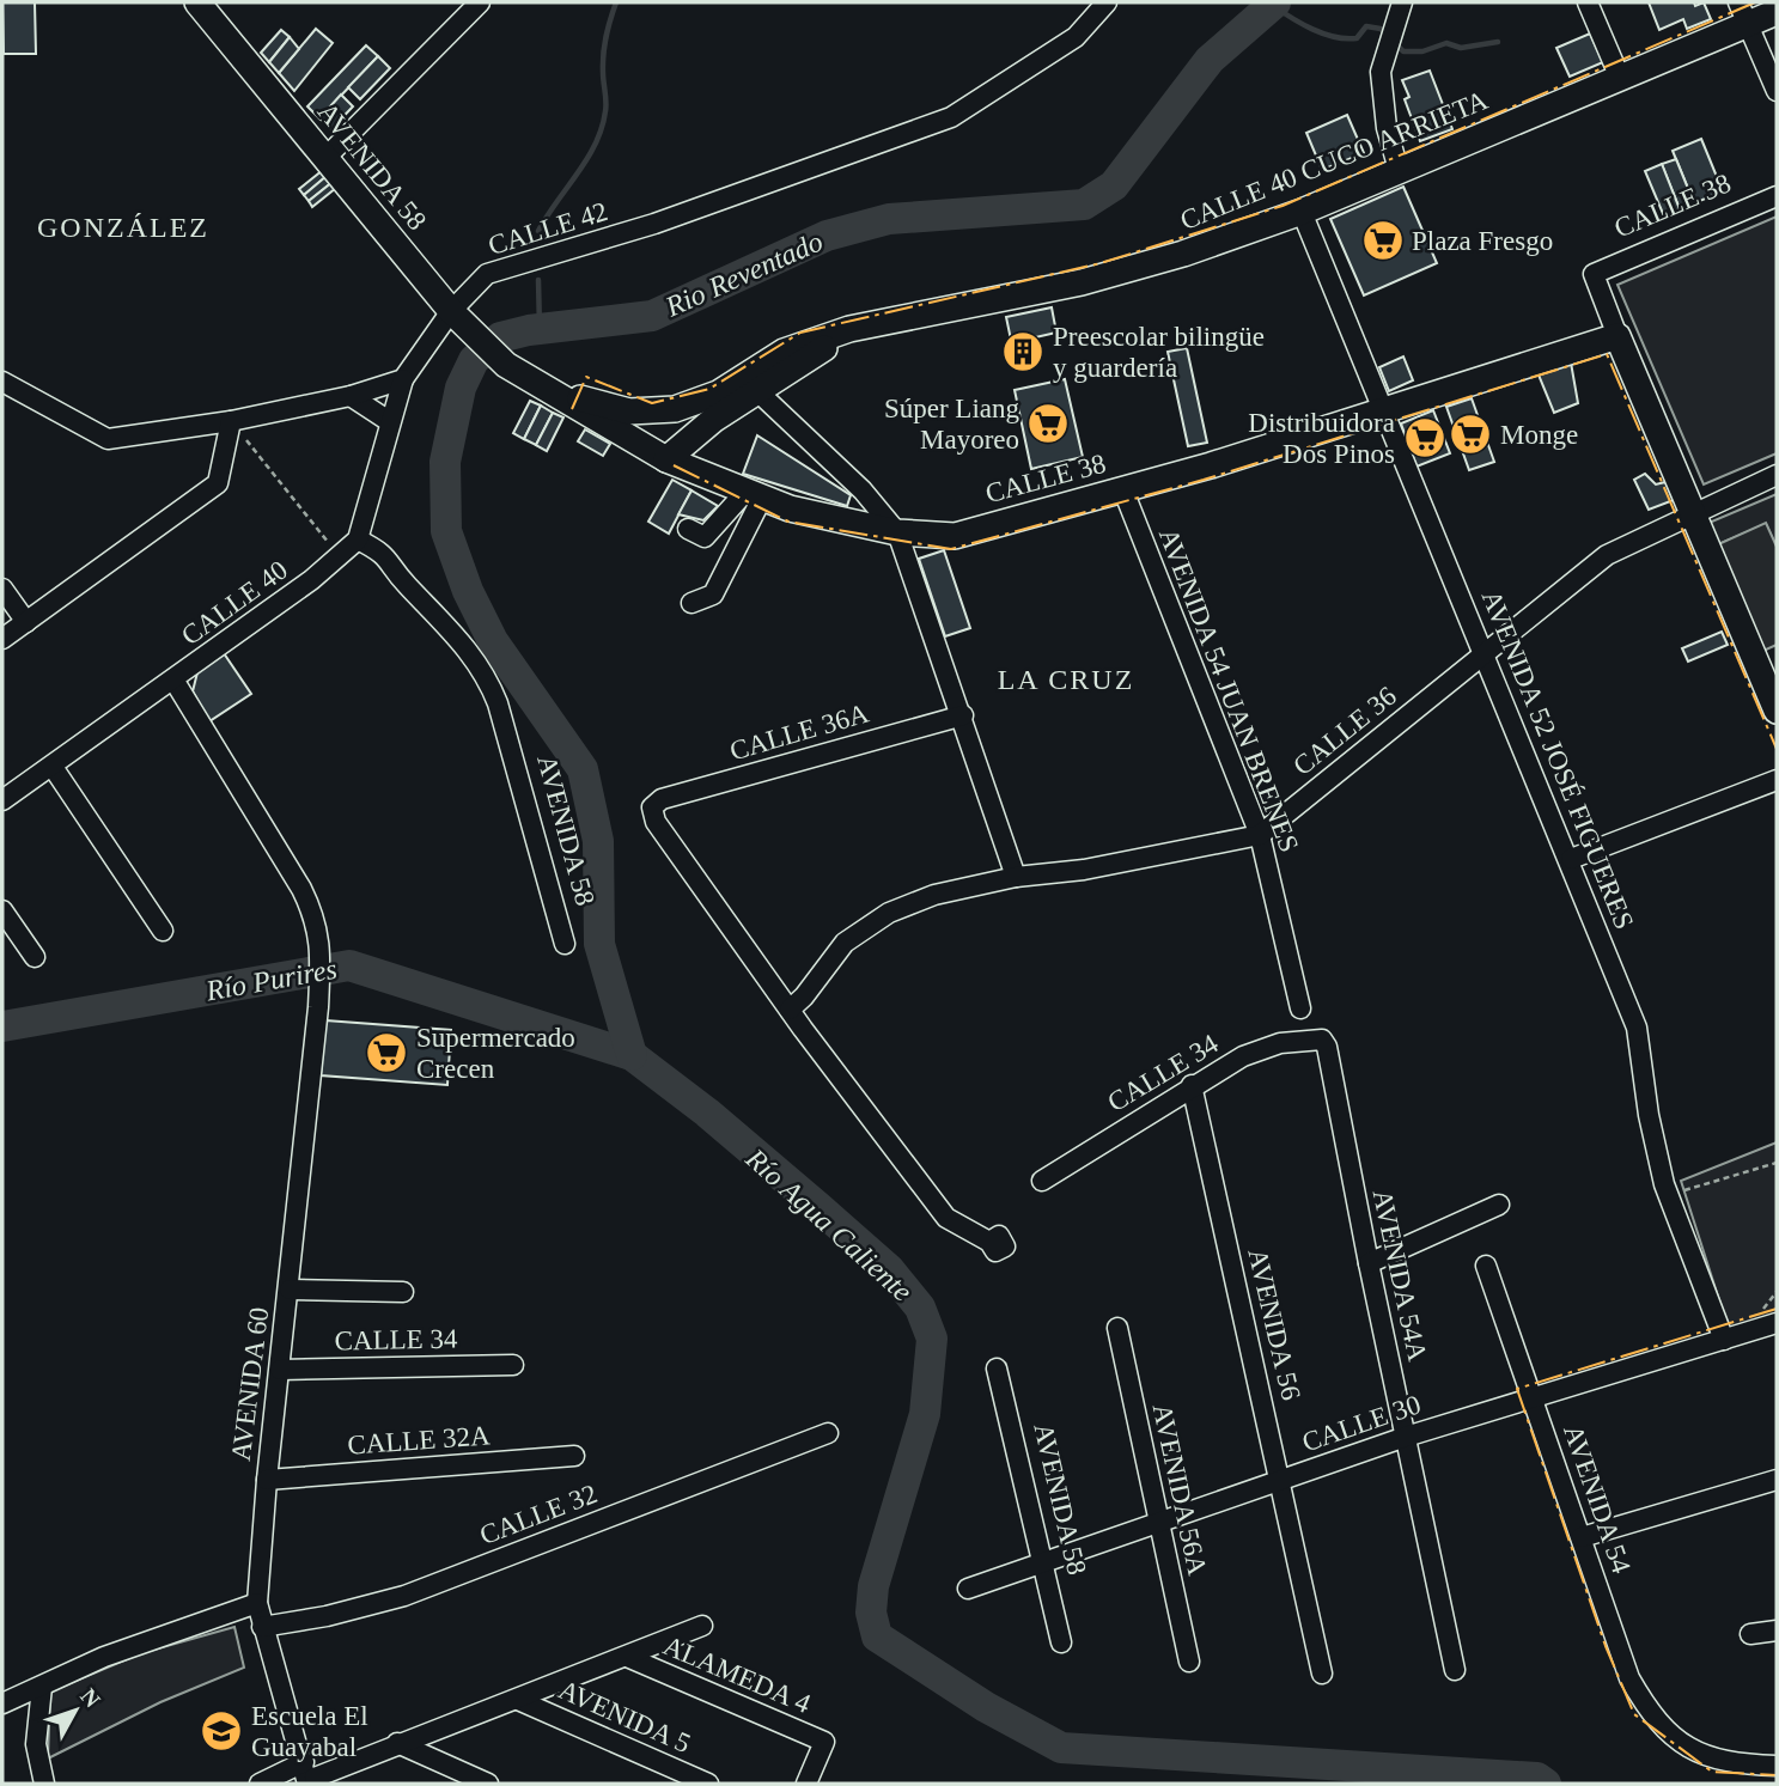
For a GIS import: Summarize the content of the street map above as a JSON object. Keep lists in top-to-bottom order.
{
  "streets": {
    "main road": ["CALLE 40 CUCO ARRIETA", "AVENIDA 58", "CALLE 38"],
    "street": [
      "CALLE 42",
      "CALLE 40",
      "AVENIDA 54 JUAN BRENES",
      "CALLE 36",
      "CALLE 36A",
      "AVENIDA 52 JOSÉ FIGUERES",
      "CALLE 34",
      "AVENIDA 54A",
      "AVENIDA 56",
      "AVENIDA 60",
      "CALLE 30",
      "CALLE 32A",
      "AVENIDA 56A",
      "AVENIDA 54",
      "CALLE 32",
      "ALAMEDA 4",
      "AVENIDA 5"
    ]
  },
  "crossings": [
    ["CALLE 40 CUCO ARRIETA", "AVENIDA 52 JOSÉ FIGUERES"],
    ["AVENIDA 58", "CALLE 38"],
    ["AVENIDA 58", "CALLE 42"],
    ["AVENIDA 58", "CALLE 40"],
    ["AVENIDA 58", "CALLE 30"],
    ["CALLE 38", "AVENIDA 54 JUAN BRENES"],
    ["CALLE 38", "AVENIDA 52 JOSÉ FIGUERES"],
    ["CALLE 40", "AVENIDA 60"],
    ["AVENIDA 54 JUAN BRENES", "CALLE 36"],
    ["CALLE 36", "CALLE 36A"],
    ["CALLE 36", "AVENIDA 52 JOSÉ FIGUERES"],
    ["AVENIDA 52 JOSÉ FIGUERES", "CALLE 30"],
    ["CALLE 34", "AVENIDA 54A"],
    ["CALLE 34", "AVENIDA 56"],
    ["CALLE 34", "AVENIDA 60"],
    ["AVENIDA 54A", "CALLE 30"],
    ["AVENIDA 56", "CALLE 30"],
    ["AVENIDA 60", "CALLE 32A"],
    ["AVENIDA 60", "CALLE 32"],
    ["CALLE 30", "AVENIDA 56A"],
    ["CALLE 30", "AVENIDA 54"]
  ],
  "districts": ["GONZÁLEZ", "LA CRUZ"],
  "water": ["Rio Reventado", "Río Purires", "Río Agua Caliente"],
  "places": {
    "supermarket": [
      "Plaza Fresgo",
      "Súper Liang Mayoreo",
      "Monge",
      "Distribuidora Dos Pinos",
      "Supermercado Crecen"
    ],
    "building": ["Preescolar bilingüe y guardería"],
    "school or university": ["Escuela El Guayabal"]
  },
  "north": "top right"
}
